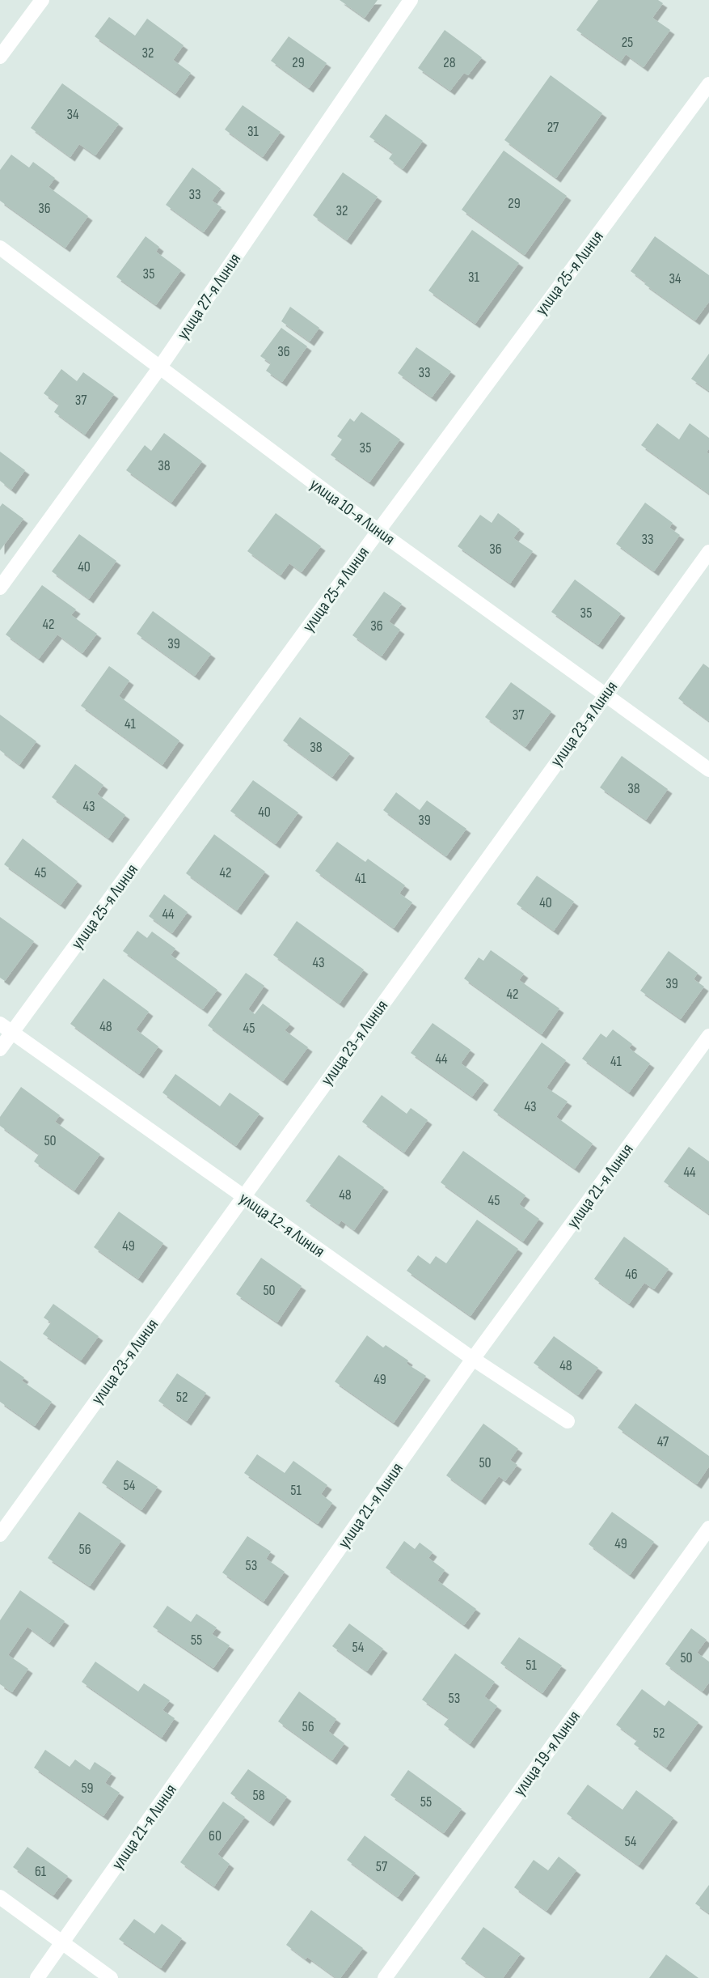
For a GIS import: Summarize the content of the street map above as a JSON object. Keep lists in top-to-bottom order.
{
  "streets": {
    "street": [
      "улица 25-я Линия",
      "улица 27-я Линия",
      "улица 10-я Линия",
      "улица 23-я Линия",
      "улица 21-я Линия",
      "улица 12-я Линия",
      "улица 19-я Линия"
    ]
  },
  "crossings": [
    ["улица 25-я Линия", "улица 10-я Линия"],
    ["улица 25-я Линия", "улица 12-я Линия"],
    ["улица 27-я Линия", "улица 10-я Линия"],
    ["улица 10-я Линия", "улица 23-я Линия"],
    ["улица 23-я Линия", "улица 12-я Линия"],
    ["улица 21-я Линия", "улица 12-я Линия"]
  ],
  "house_numbers": [
    "25",
    "32",
    "29",
    "28",
    "34",
    "27",
    "31",
    "33",
    "29",
    "36",
    "32",
    "35",
    "31",
    "34",
    "36",
    "33",
    "37",
    "35",
    "38",
    "33",
    "36",
    "40",
    "35",
    "42",
    "36",
    "39",
    "37",
    "41",
    "38",
    "38",
    "43",
    "40",
    "39",
    "45",
    "42",
    "41",
    "40",
    "44",
    "43",
    "39",
    "42",
    "48",
    "45",
    "44",
    "41",
    "43",
    "50",
    "44",
    "48",
    "45",
    "49",
    "46",
    "50",
    "48",
    "49",
    "52",
    "47",
    "50",
    "54",
    "51",
    "49",
    "56",
    "53",
    "55",
    "54",
    "50",
    "51",
    "53",
    "56",
    "52",
    "59",
    "58",
    "55",
    "60",
    "54",
    "57",
    "61"
  ]
}
